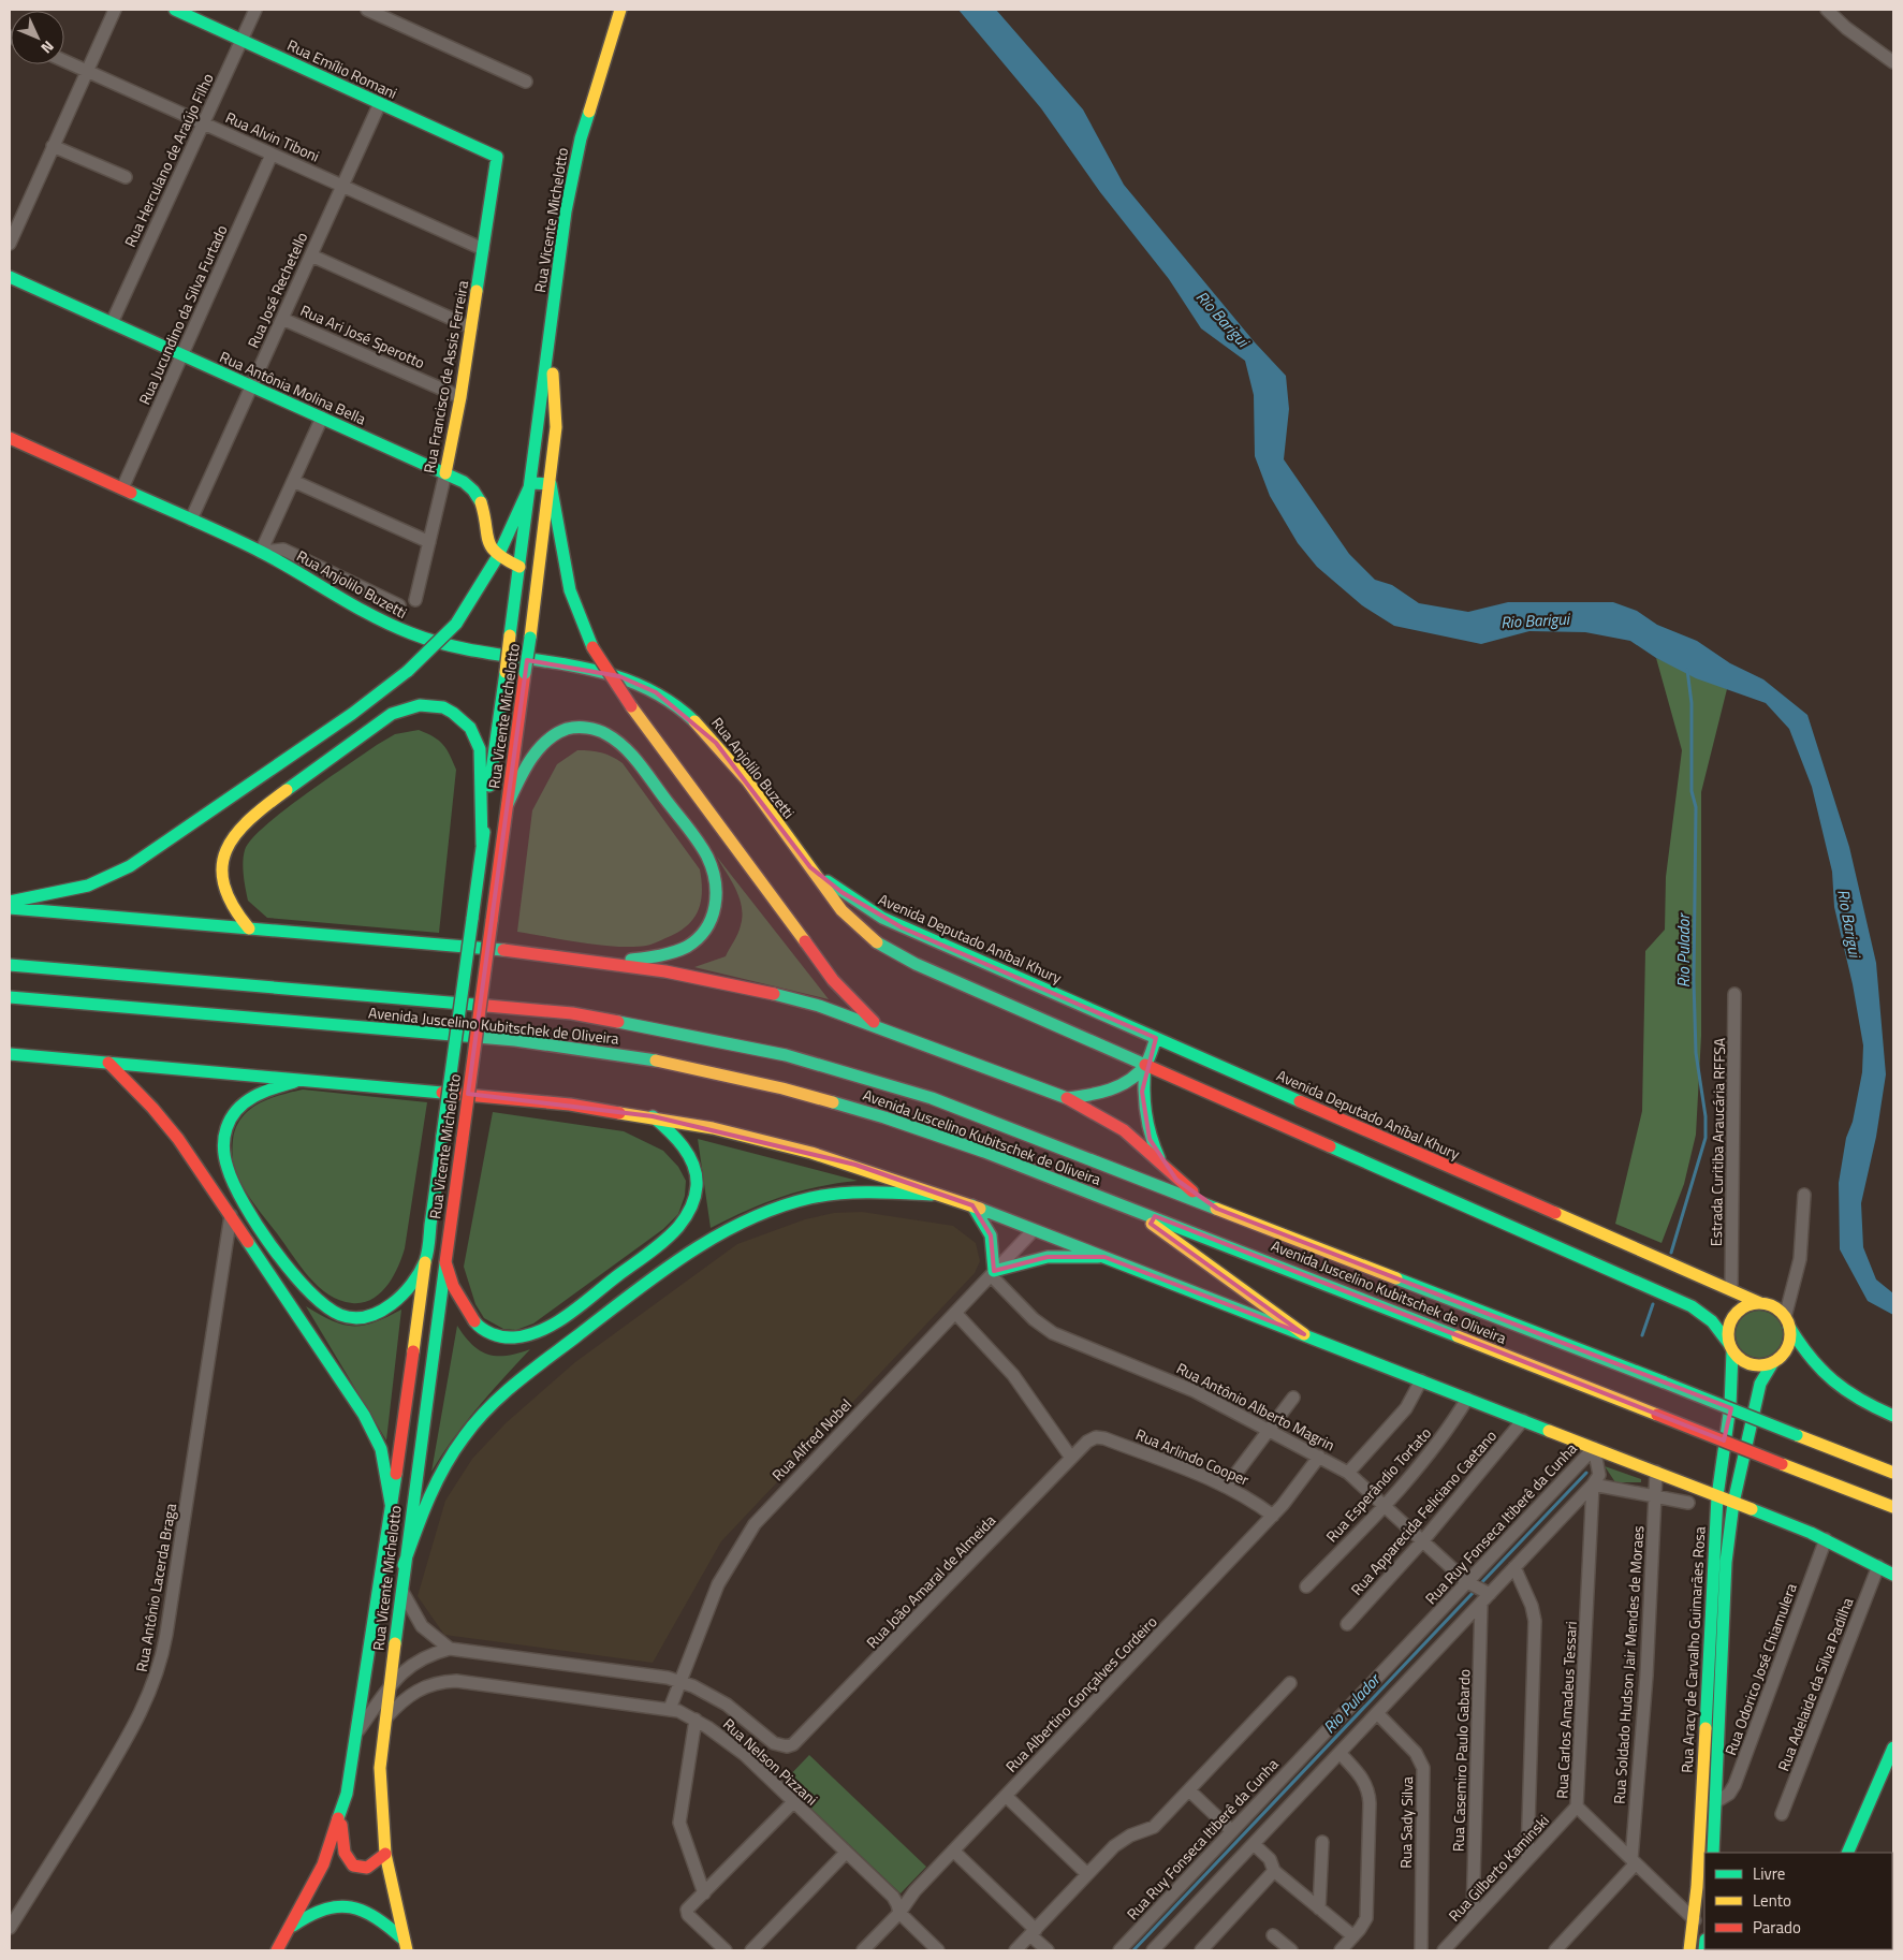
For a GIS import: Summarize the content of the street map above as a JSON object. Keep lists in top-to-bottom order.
{
  "streets": {
    "main road": [
      "Rua Emílio Romani",
      "Rua Vicente Michelotto",
      "Rua Francisco de Assis Ferreira",
      "Rua Antônia Molina Bella",
      "Rua Anjolilo Buzetti",
      "Avenida Deputado Aníbal Khury",
      "Avenida Juscelino Kubitschek de Oliveira",
      "Rua Aracy de Carvalho Guimarães Rosa"
    ],
    "street": [
      "Rua Alvin Tiboni",
      "Rua Herculano de Araújo Filho",
      "Rua José Rechetello",
      "Rua Jucundino da Silva Furtado",
      "Rua Ari José Sperotto",
      "Estrada Curitiba Araucária RFFSA",
      "Rua Antônio Alberto Magrin",
      "Rua Alfred Nobel",
      "Rua Arlindo Cooper",
      "Rua Esperândio Tortato",
      "Rua Apparecida Feliciano Caetano",
      "Rua Ruy Fonseca Itiberê da Cunha",
      "Rua João Amaral de Almeida",
      "Rua Antônio Lacerda Braga",
      "Rua Soldado Hudson Jair Mendes de Moraes",
      "Rua Odorico José Chiamulera",
      "Rua Adelaide da Silva Padilha",
      "Rua Albertino Gonçalves Cordeiro",
      "Rua Carlos Amadeus Tessari",
      "Rua Casemiro Paulo Gabardo",
      "Rua Nelson Pizzani",
      "Rua Sady Silva",
      "Rua Gilberto Kaminski"
    ]
  },
  "crossings": [
    ["Rua Emílio Romani", "Rua Herculano de Araújo Filho"],
    ["Rua Emílio Romani", "Rua José Rechetello"],
    ["Rua Emílio Romani", "Rua Francisco de Assis Ferreira"],
    ["Rua Alvin Tiboni", "Rua Herculano de Araújo Filho"],
    ["Rua Alvin Tiboni", "Rua José Rechetello"],
    ["Rua Alvin Tiboni", "Rua Jucundino da Silva Furtado"],
    ["Rua Alvin Tiboni", "Rua Francisco de Assis Ferreira"],
    ["Rua Herculano de Araújo Filho", "Rua Antônia Molina Bella"],
    ["Rua Vicente Michelotto", "Rua Nelson Pizzani"],
    ["Rua José Rechetello", "Rua Ari José Sperotto"],
    ["Rua José Rechetello", "Rua Antônia Molina Bella"],
    ["Rua José Rechetello", "Rua Anjolilo Buzetti"],
    ["Rua Jucundino da Silva Furtado", "Rua Antônia Molina Bella"],
    ["Rua Jucundino da Silva Furtado", "Rua Anjolilo Buzetti"],
    ["Rua Ari José Sperotto", "Rua Francisco de Assis Ferreira"],
    ["Rua Francisco de Assis Ferreira", "Rua Antônia Molina Bella"],
    ["Rua Anjolilo Buzetti", "Avenida Deputado Aníbal Khury"],
    ["Avenida Deputado Aníbal Khury", "Estrada Curitiba Araucária RFFSA"],
    ["Avenida Deputado Aníbal Khury", "Rua Aracy de Carvalho Guimarães Rosa"],
    ["Rua Antônio Alberto Magrin", "Rua Alfred Nobel"],
    ["Rua Antônio Alberto Magrin", "Rua Esperândio Tortato"],
    ["Rua Antônio Alberto Magrin", "Rua Apparecida Feliciano Caetano"],
    ["Rua Antônio Alberto Magrin", "Rua Ruy Fonseca Itiberê da Cunha"],
    ["Rua Antônio Alberto Magrin", "Rua Albertino Gonçalves Cordeiro"],
    ["Rua Antônio Alberto Magrin", "Rua Casemiro Paulo Gabardo"],
    ["Rua Alfred Nobel", "Rua Nelson Pizzani"],
    ["Rua Arlindo Cooper", "Rua João Amaral de Almeida"],
    ["Rua Arlindo Cooper", "Rua Albertino Gonçalves Cordeiro"],
    ["Rua Ruy Fonseca Itiberê da Cunha", "Rua Carlos Amadeus Tessari"],
    ["Rua João Amaral de Almeida", "Rua Nelson Pizzani"],
    ["Rua Aracy de Carvalho Guimarães Rosa", "Rua Odorico José Chiamulera"],
    ["Rua Aracy de Carvalho Guimarães Rosa", "Rua Carlos Amadeus Tessari"],
    ["Rua Soldado Hudson Jair Mendes de Moraes", "Rua Carlos Amadeus Tessari"],
    ["Rua Albertino Gonçalves Cordeiro", "Rua Nelson Pizzani"],
    ["Rua Carlos Amadeus Tessari", "Rua Gilberto Kaminski"],
    ["Rua Casemiro Paulo Gabardo", "Rua Gilberto Kaminski"]
  ],
  "water": ["Rio Barigui", "Rio Pulador"],
  "legend": ["Livre", "Lento", "Parado"],
  "north": "bottom right"
}
